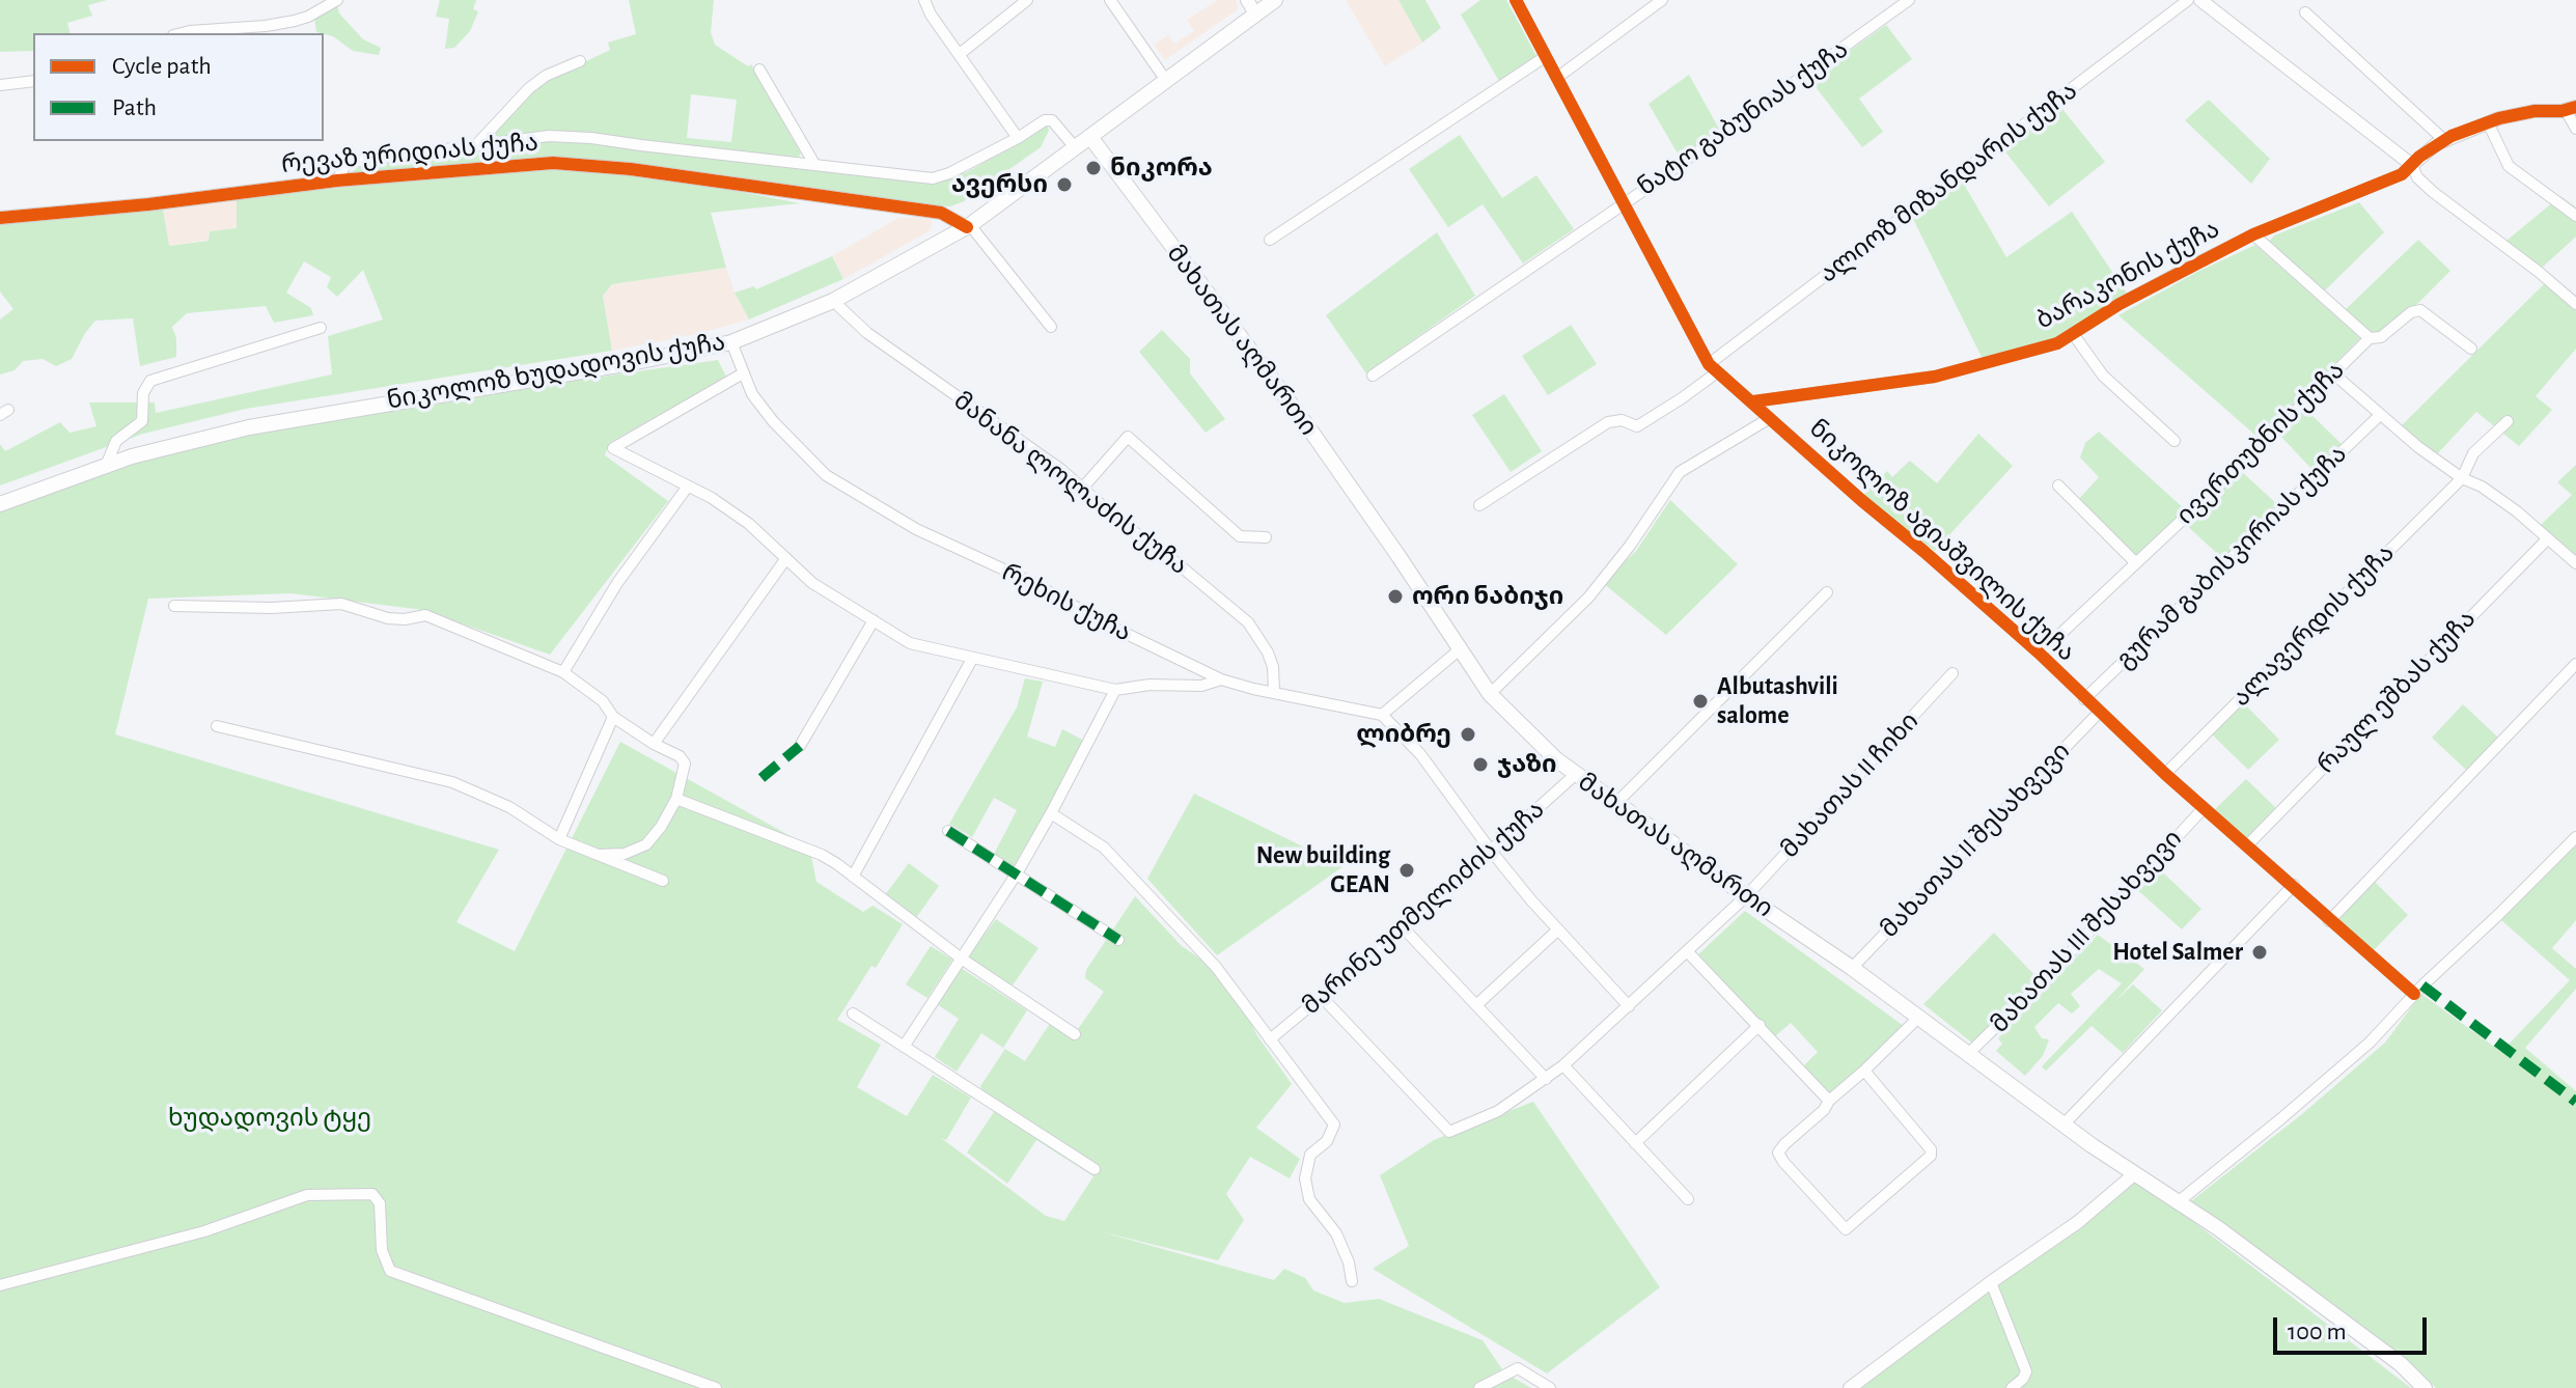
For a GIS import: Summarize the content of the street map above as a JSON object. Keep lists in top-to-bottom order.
{
  "streets": {
    "main road": ["მახათას აღმართი", "ნიკოლოზ ხუდადოვის ქუჩა"],
    "street": [
      "ნატო გაბუნიას ქუჩა",
      "რევაზ ურიდიას ქუჩა",
      "ალიოზ მიზანდარის ქუჩა",
      "ბარაკონის ქუჩა",
      "ივერთუბნის ქუჩა",
      "მანანა ლოლაძის ქუჩა",
      "ნიკოლოზ აგიაშვილის ქუჩა",
      "გურამ გაბისკირიას ქუჩა",
      "რეხის ქუჩა",
      "ალავერდის ქუჩა",
      "რაულ ეშბას ქუჩა",
      "მახათას II ჩიხი",
      "მახათას II შესახვევი",
      "მარინე უთმელიძის ქუჩა",
      "მახათას III შესახვევი"
    ]
  },
  "crossings": [
    ["ნატო გაბუნიას ქუჩა", "ნიკოლოზ აგიაშვილის ქუჩა"],
    ["რევაზ ურიდიას ქუჩა", "ნიკოლოზ ხუდადოვის ქუჩა"],
    ["ალიოზ მიზანდარის ქუჩა", "ნიკოლოზ აგიაშვილის ქუჩა"],
    ["ბარაკონის ქუჩა", "ნიკოლოზ აგიაშვილის ქუჩა"],
    ["მახათას აღმართი", "ნიკოლოზ ხუდადოვის ქუჩა"],
    ["მახათას აღმართი", "მახათას II ჩიხი"],
    ["მახათას აღმართი", "მახათას II შესახვევი"],
    ["მახათას აღმართი", "მარინე უთმელიძის ქუჩა"],
    ["მახათას აღმართი", "მახათას III შესახვევი"],
    ["ნიკოლოზ ხუდადოვის ქუჩა", "მანანა ლოლაძის ქუჩა"],
    ["ნიკოლოზ ხუდადოვის ქუჩა", "რეხის ქუჩა"],
    ["ივერთუბნის ქუჩა", "ნიკოლოზ აგიაშვილის ქუჩა"],
    ["მანანა ლოლაძის ქუჩა", "რეხის ქუჩა"],
    ["ნიკოლოზ აგიაშვილის ქუჩა", "გურამ გაბისკირიას ქუჩა"],
    ["ნიკოლოზ აგიაშვილის ქუჩა", "ალავერდის ქუჩა"],
    ["ნიკოლოზ აგიაშვილის ქუჩა", "რაულ ეშბას ქუჩა"],
    ["ნიკოლოზ აგიაშვილის ქუჩა", "მახათას II შესახვევი"],
    ["ნიკოლოზ აგიაშვილის ქუჩა", "მახათას III შესახვევი"],
    ["მახათას II ჩიხი", "მარინე უთმელიძის ქუჩა"]
  ],
  "parks": ["ხუდადოვის ტყე"],
  "places": [
    "ნიკორა",
    "ავერსი",
    "ორი ნაბიჯი",
    "Albutashvili salome",
    "ლიბრე",
    "ჯაზი",
    "New building GEAN",
    "Hotel Salmer"
  ],
  "legend": ["Cycle path", "Path"],
  "scale_bar": "100 m"
}
